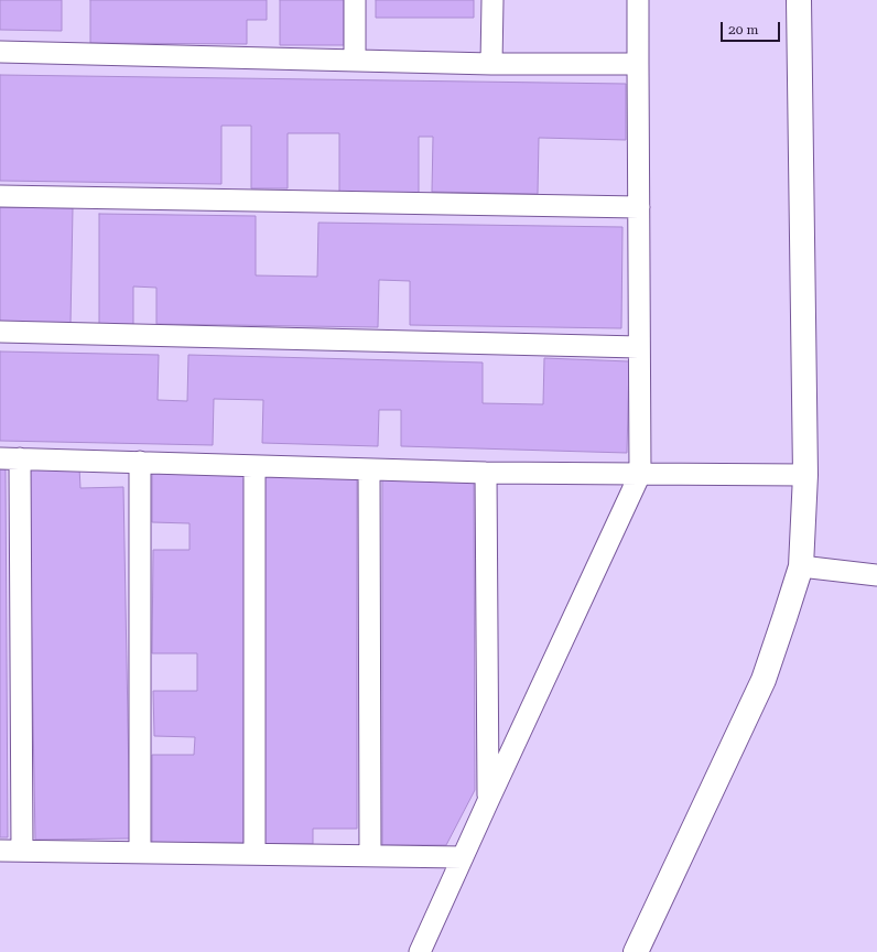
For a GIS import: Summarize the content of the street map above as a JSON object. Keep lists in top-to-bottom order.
{
  "scale_bar": "20 m"
}
